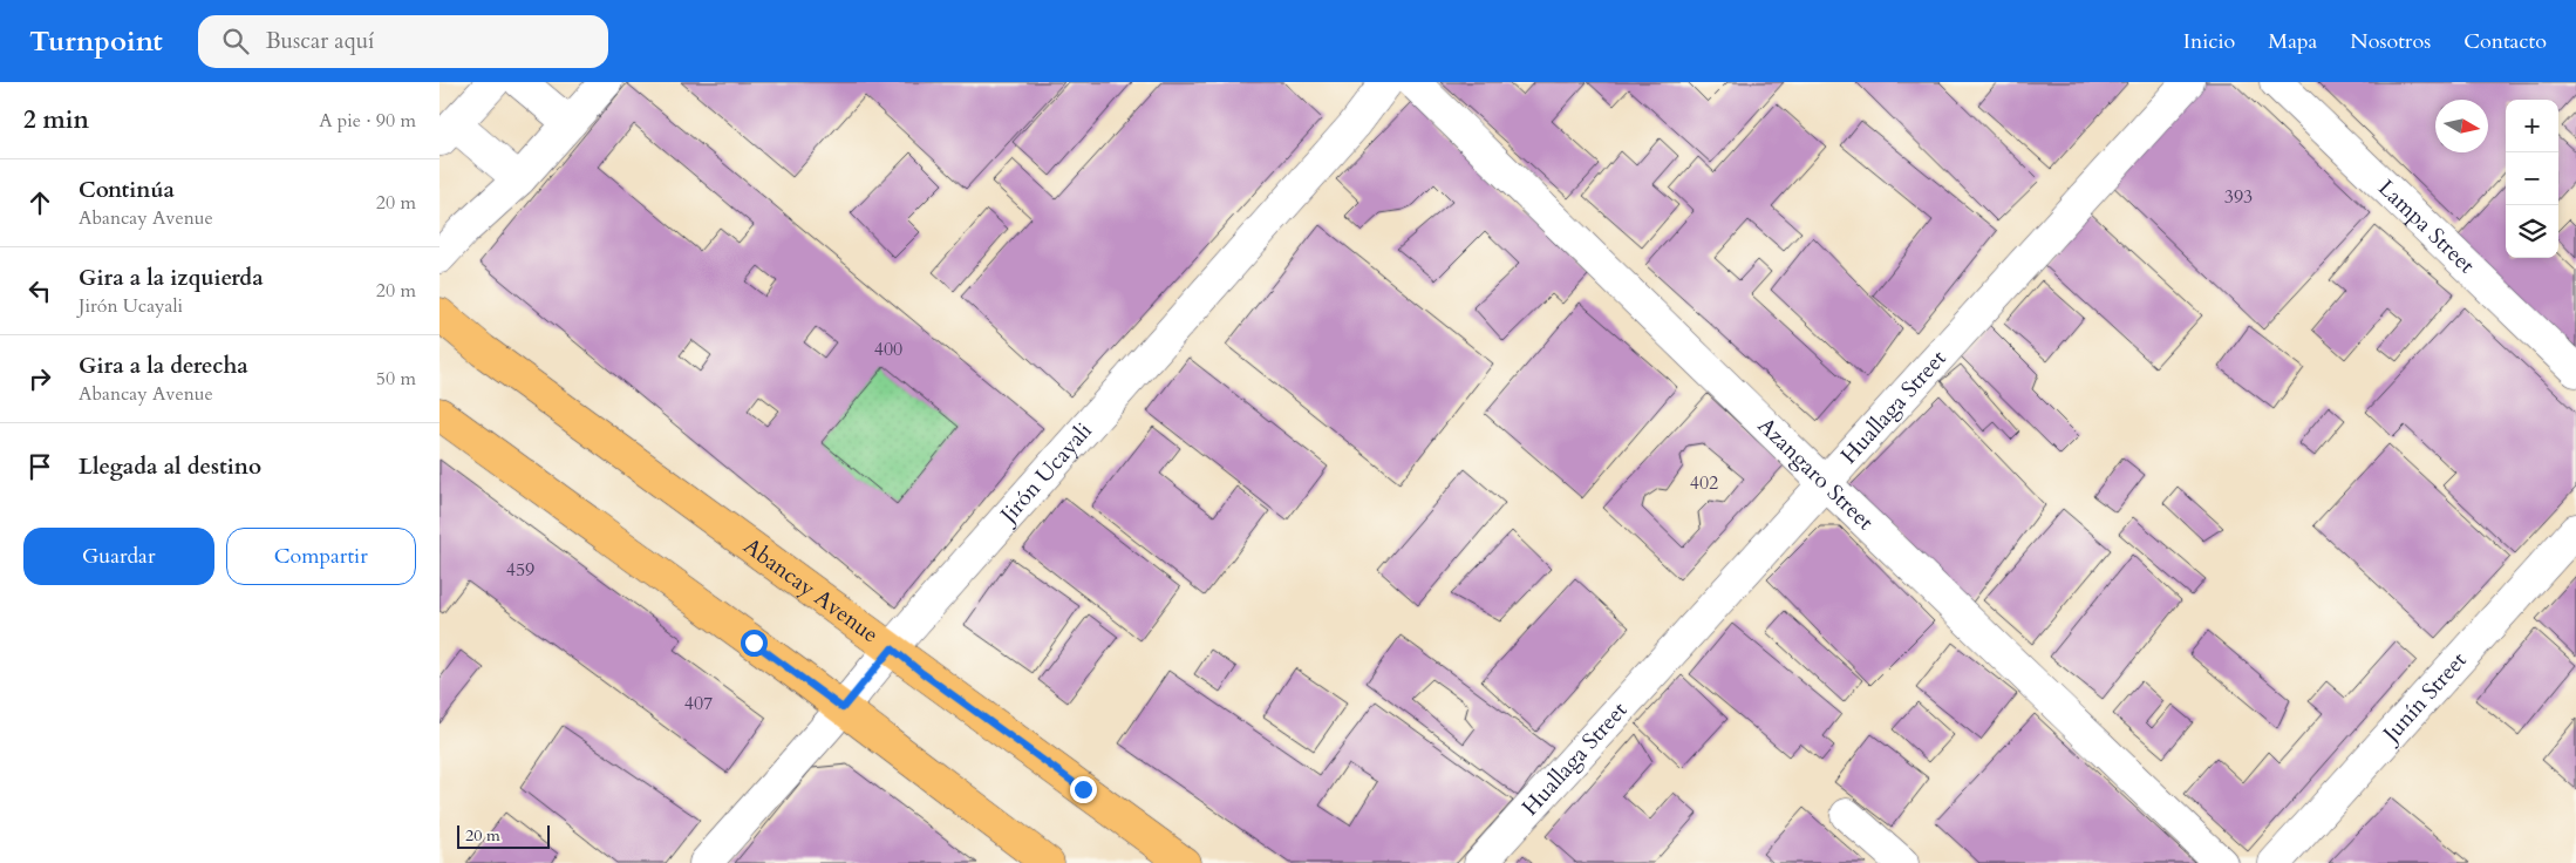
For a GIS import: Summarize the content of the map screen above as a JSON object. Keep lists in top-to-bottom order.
{
  "streets": {
    "main road": ["Abancay Avenue"],
    "street": [
      "Lampa Street",
      "Huallaga Street",
      "Jirón Ucayali",
      "Azangaro Street",
      "Junín Street"
    ]
  },
  "crossings": [
    ["Huallaga Street", "Azangaro Street"],
    ["Jirón Ucayali", "Abancay Avenue"]
  ],
  "house_numbers": [
    "393",
    "400",
    "402",
    "459",
    "407"
  ],
  "scale_bar": "20 m",
  "north": "right",
  "page": {
    "header": "Turnpoint",
    "search": "Buscar aquí",
    "nav": [
      "Inicio",
      "Mapa",
      "Nosotros",
      "Contacto"
    ],
    "heading": ["2 min", "A pie · 90 m"],
    "map_buttons": ["+", "−"],
    "list": [
      ["Continúa", "Abancay Avenue", "20 m"],
      ["Gira a la izquierda", "Jirón Ucayali", "20 m"],
      ["Gira a la derecha", "Abancay Avenue", "50 m"],
      "Llegada al destino"
    ],
    "buttons": ["Guardar", "Compartir"],
    "scale": "20 m"
  }
}
